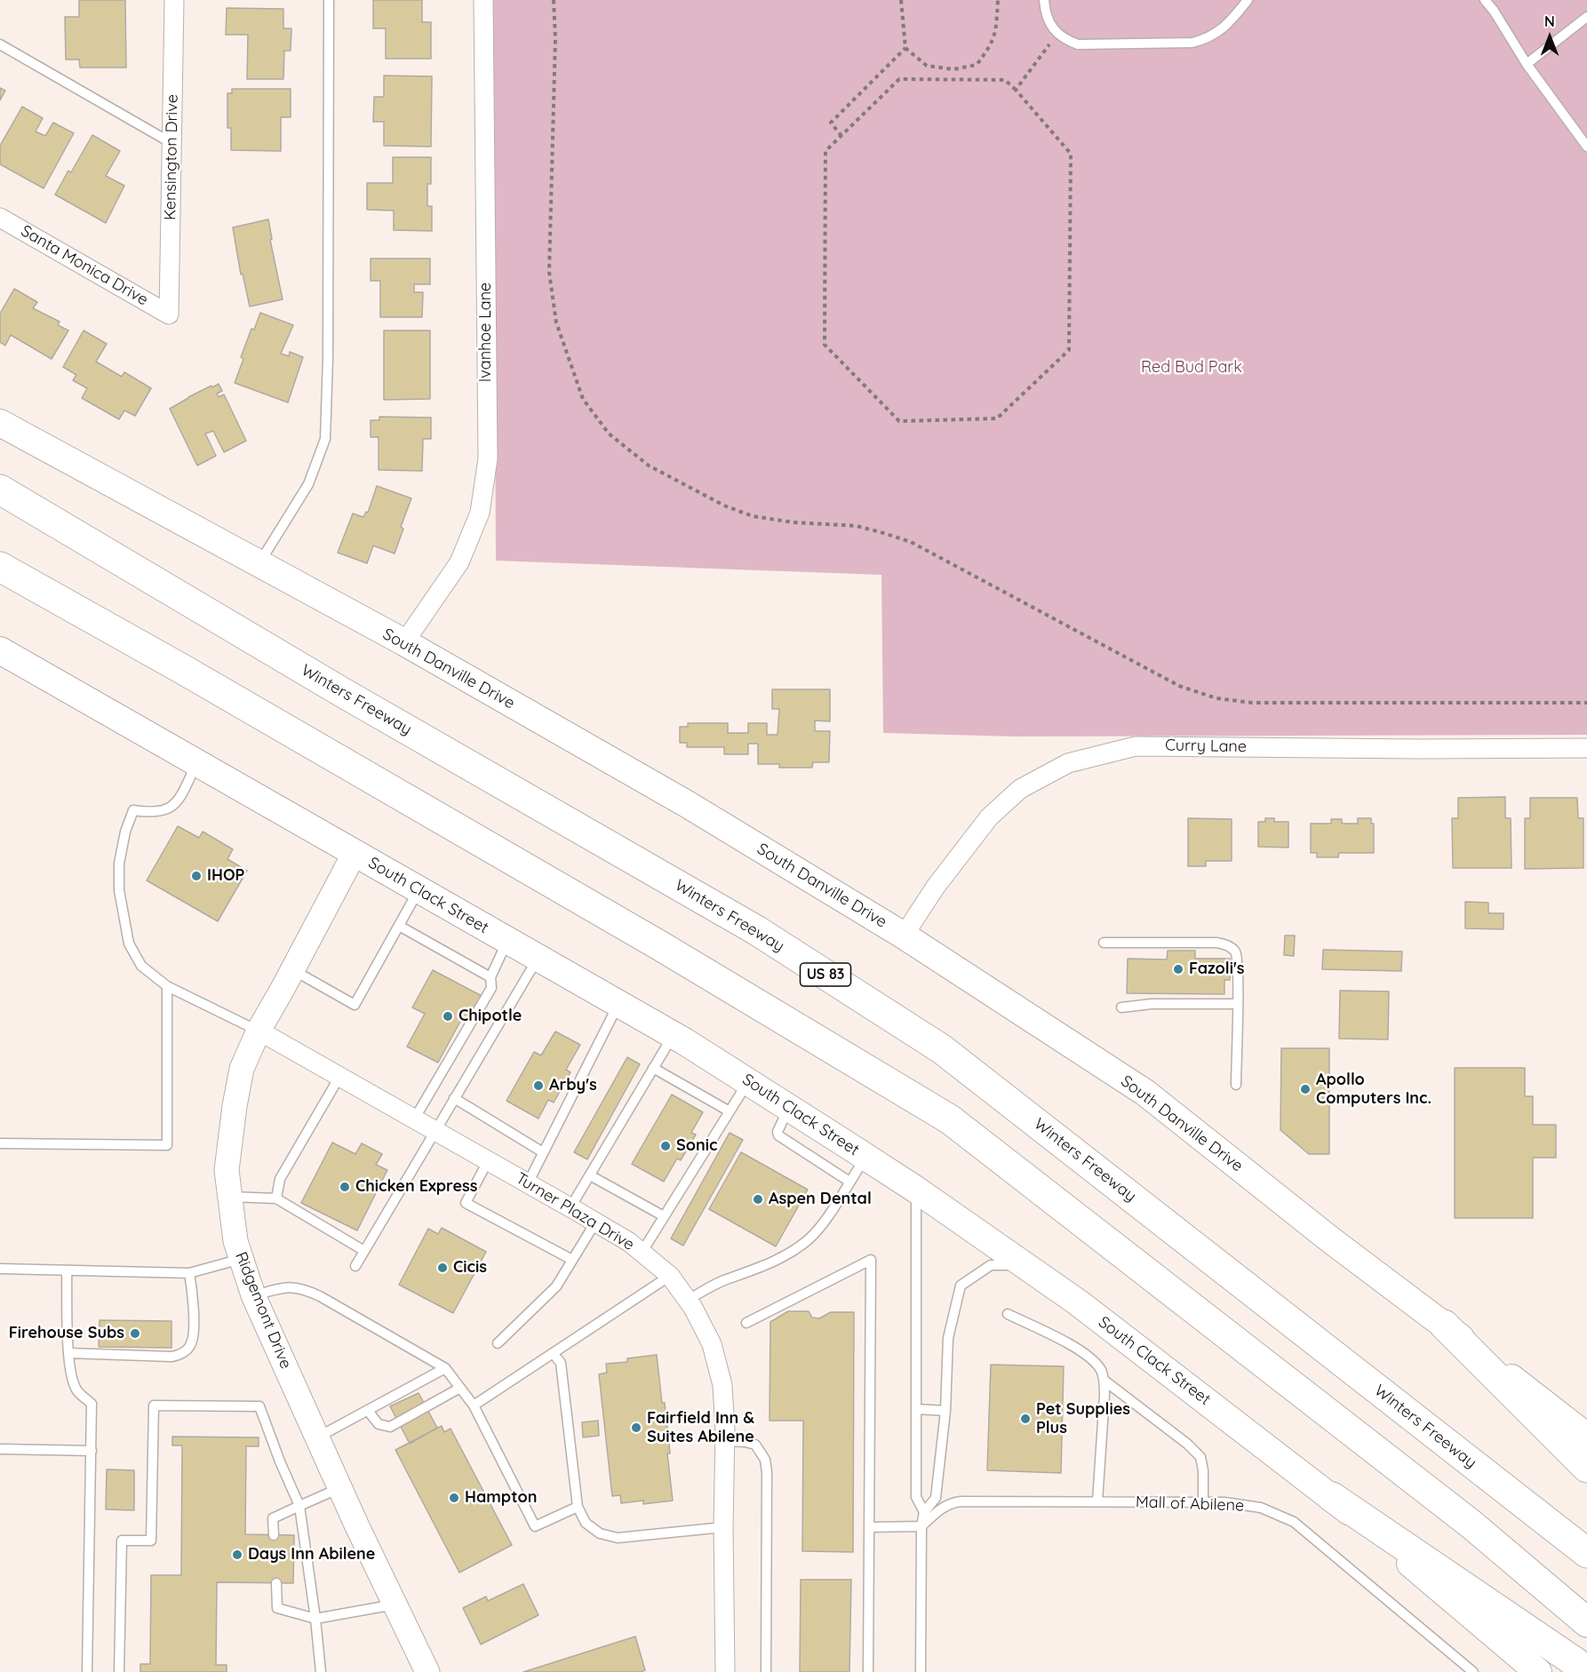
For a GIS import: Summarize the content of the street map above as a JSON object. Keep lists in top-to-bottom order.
{
  "streets": {
    "highway": ["Winters Freeway", "US 83"],
    "main road": ["South Danville Drive", "South Clack Street"],
    "street": [
      "Kensington Drive",
      "Santa Monica Drive",
      "Ivanhoe Lane",
      "Curry Lane",
      "Turner Plaza Drive",
      "Ridgemont Drive"
    ],
    "lane": ["Mall of Abilene"]
  },
  "crossings": [
    ["Kensington Drive", "Santa Monica Drive"],
    ["Ivanhoe Lane", "South Danville Drive"],
    ["South Danville Drive", "Curry Lane"],
    ["South Clack Street", "Ridgemont Drive"],
    ["Turner Plaza Drive", "Ridgemont Drive"]
  ],
  "parks": ["Red Bud Park"],
  "places": [
    "IHOP",
    "Fazoli's",
    "Chipotle",
    "Arby's",
    "Apollo Computers Inc.",
    "Sonic",
    "Chicken Express",
    "Aspen Dental",
    "Cicis",
    "Firehouse Subs",
    "Pet Supplies Plus",
    "Fairfield Inn & Suites Abilene",
    "Hampton",
    "Days Inn Abilene"
  ],
  "north": "top"
}
